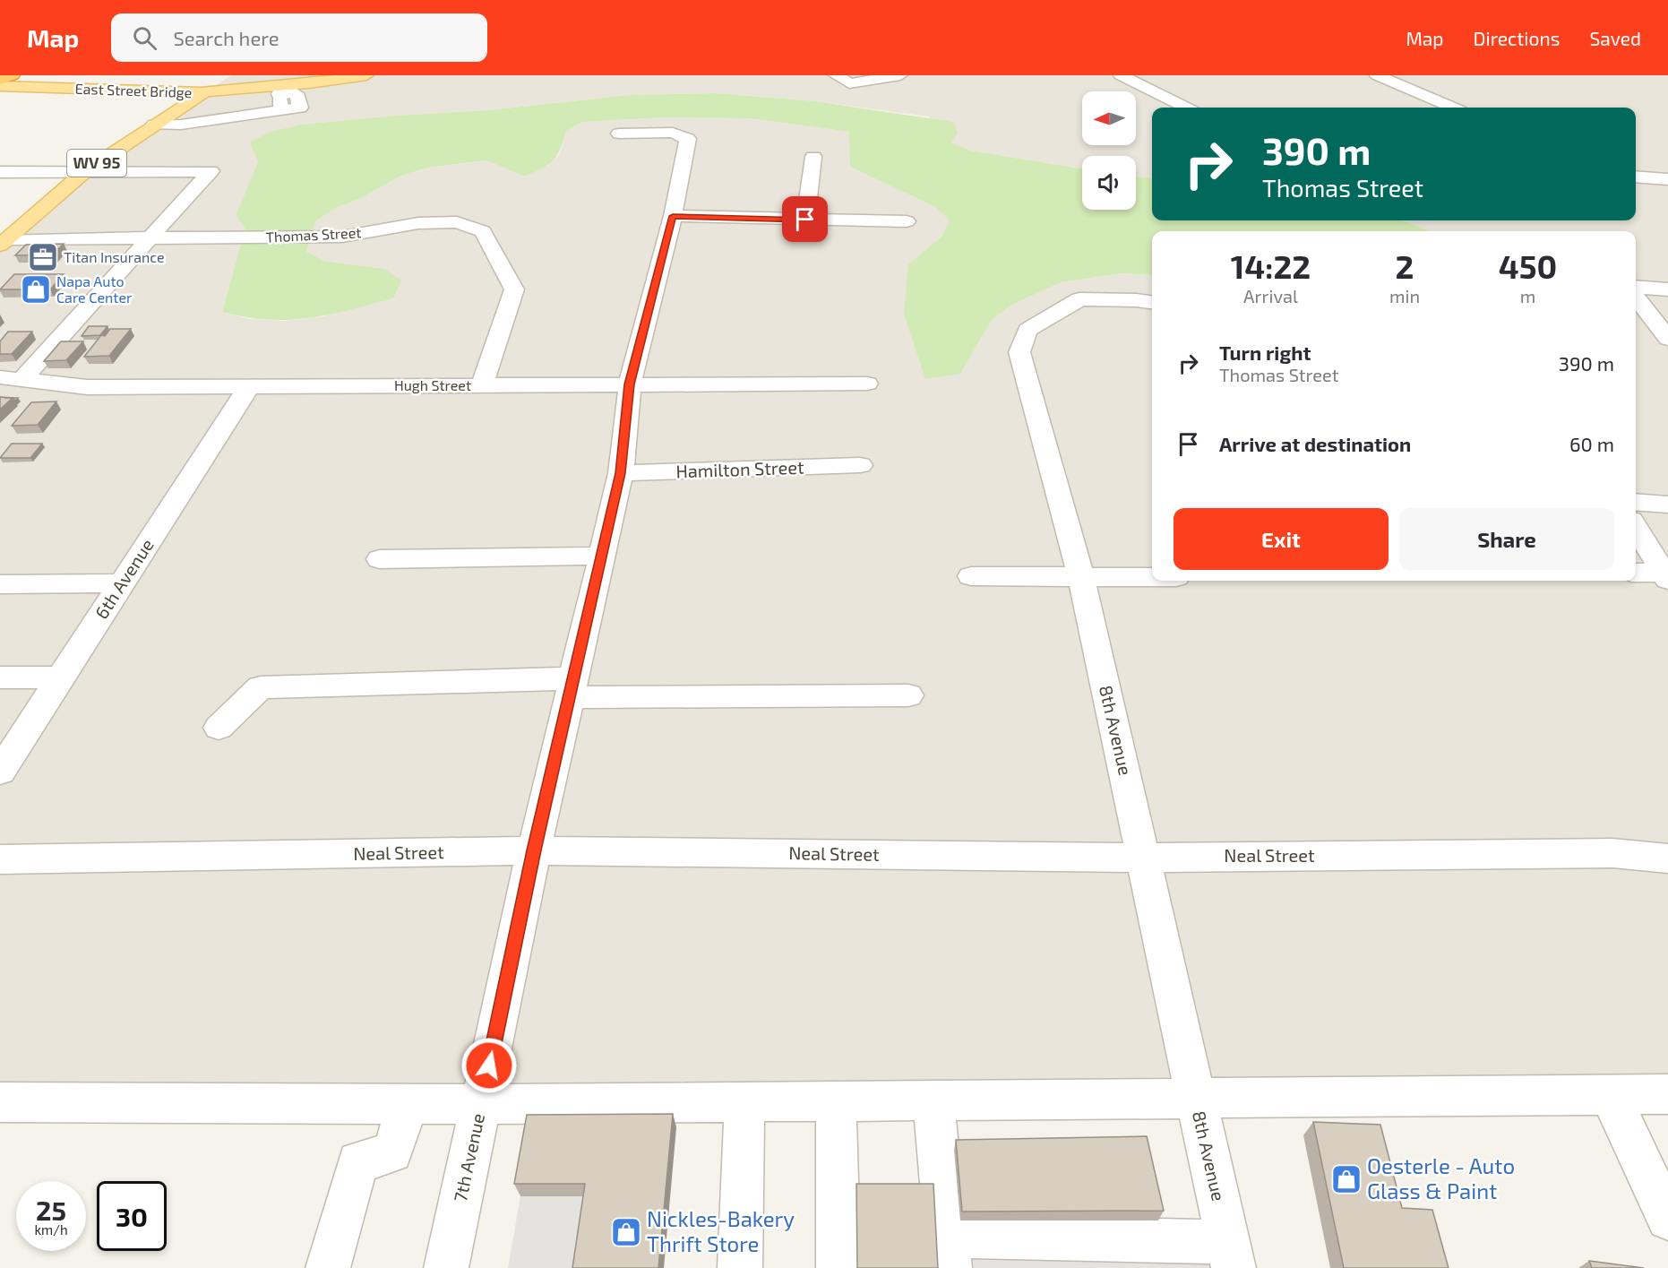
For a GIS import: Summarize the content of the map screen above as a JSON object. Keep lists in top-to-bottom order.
{
  "streets": {
    "main road": ["East Street Bridge", "WV 95"],
    "street": [
      "Thomas Street",
      "Hugh Street",
      "Hamilton Street",
      "6th Avenue",
      "8th Avenue",
      "Neal Street",
      "7th Avenue"
    ]
  },
  "crossings": [
    ["East Street Bridge", "WV 95"],
    ["WV 95", "Thomas Street"],
    ["Thomas Street", "Hugh Street"],
    ["Hugh Street", "6th Avenue"],
    ["Hugh Street", "7th Avenue"],
    ["Hamilton Street", "7th Avenue"],
    ["8th Avenue", "Neal Street"],
    ["Neal Street", "7th Avenue"]
  ],
  "places": {
    "office": ["Titan Insurance"],
    "shop": ["Napa Auto Care Center", "Oesterle - Auto Glass & Paint", "Nickles-Bakery Thrift Store"]
  },
  "north": "left",
  "page": {
    "header": "Map",
    "search": "Search here",
    "nav": ["Map", "Directions", "Saved"],
    "turn": ["390 m", "Thomas Street"],
    "eta": [
      "14:22",
      "Arrival",
      "2",
      "min",
      "450",
      "m"
    ],
    "list": [
      {
        "name": "Turn right",
        "note": "Thomas Street",
        "value": "390 m"
      },
      {
        "name": "Arrive at destination",
        "value": "60 m"
      }
    ],
    "buttons": ["Exit", "Share"],
    "speed": "25 km/h",
    "limit": "30"
  }
}
